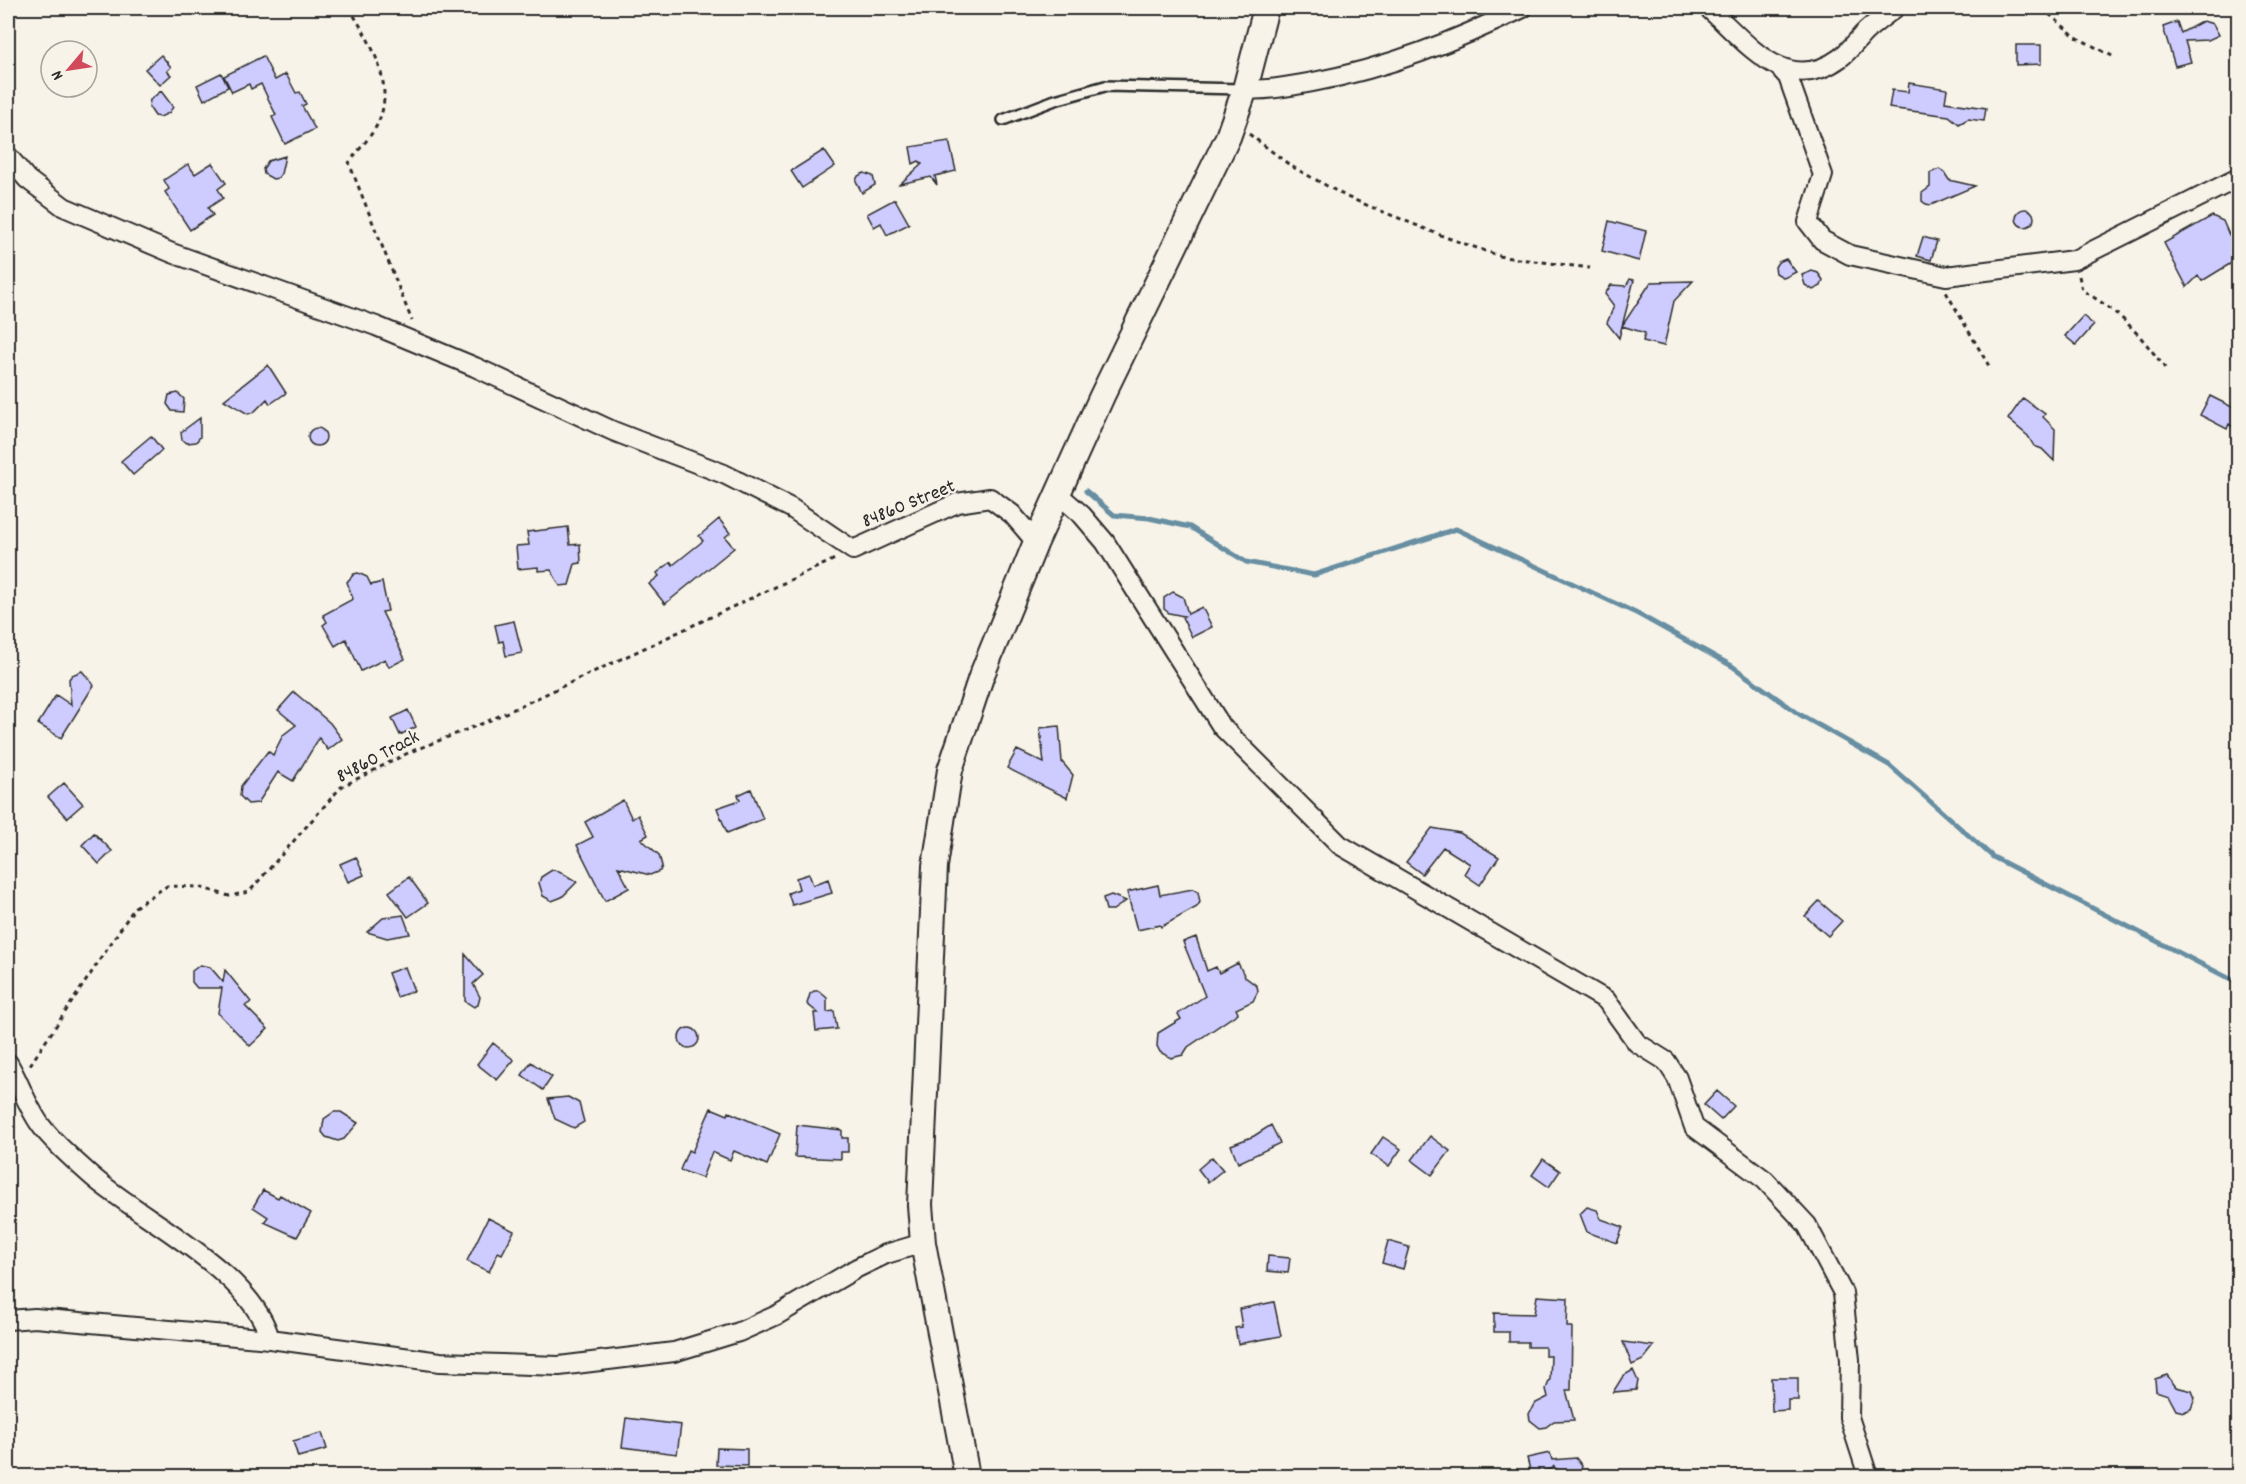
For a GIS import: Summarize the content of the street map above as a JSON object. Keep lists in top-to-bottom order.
{
  "streets": {
    "street": ["84860 Street"],
    "path": ["84860 Track"]
  },
  "crossings": [
    ["84860 Street", "84860 Track"]
  ],
  "north": "bottom left"
}
